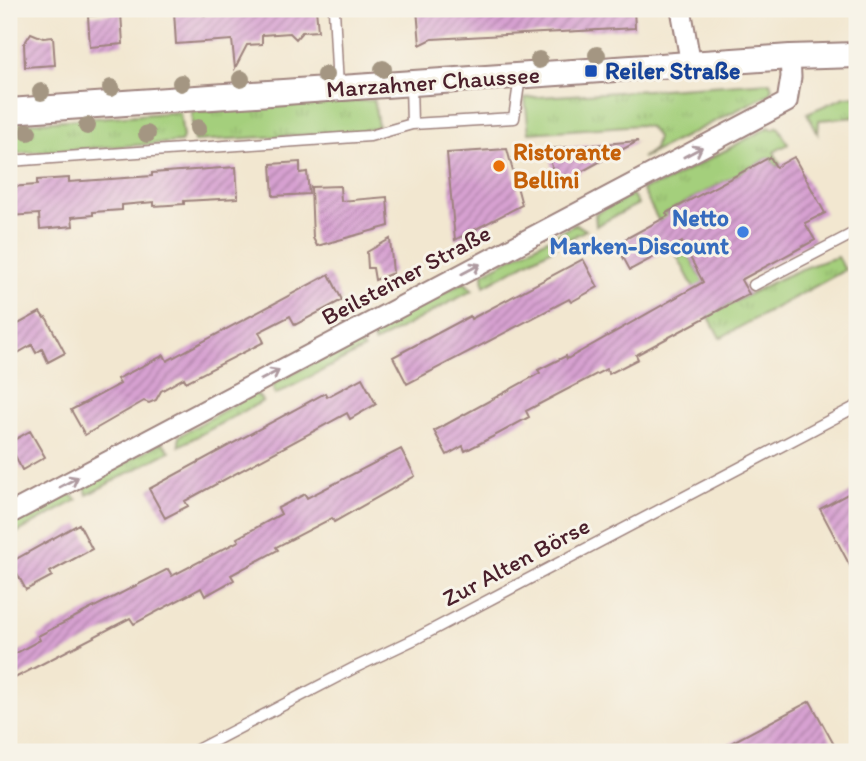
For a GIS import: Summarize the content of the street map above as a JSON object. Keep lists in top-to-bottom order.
{
  "streets": {
    "street": ["Marzahner Chaussee", "Beilsteiner Straße"],
    "lane": ["Zur Alten Börse"]
  },
  "crossings": [
    ["Marzahner Chaussee", "Beilsteiner Straße"]
  ],
  "one_way": ["Beilsteiner Straße"],
  "places": {
    "transit": ["Reiler Straße"],
    "other": ["Ristorante Bellini", "Netto Marken-Discount"]
  }
}
